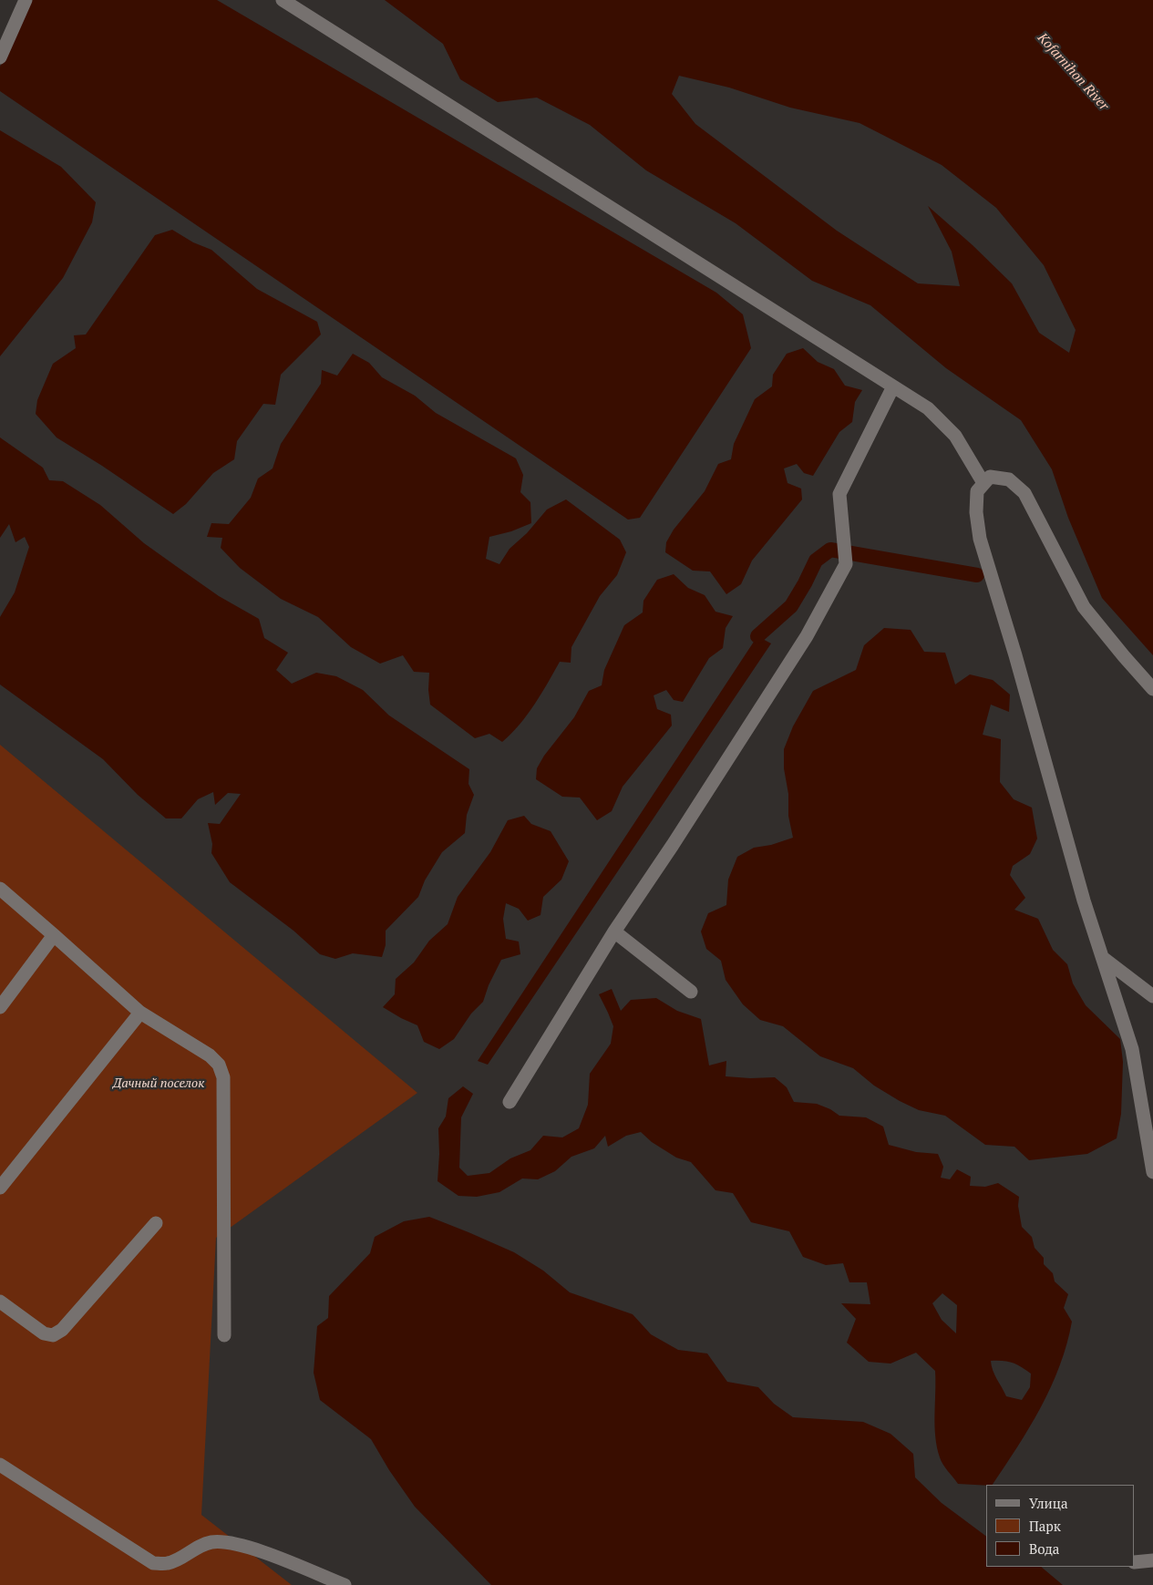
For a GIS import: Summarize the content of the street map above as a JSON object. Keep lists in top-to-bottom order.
{
  "water": ["Kofarnihon River"],
  "parks": ["Дачный поселок"],
  "legend": ["Улица", "Парк", "Вода"]
}
